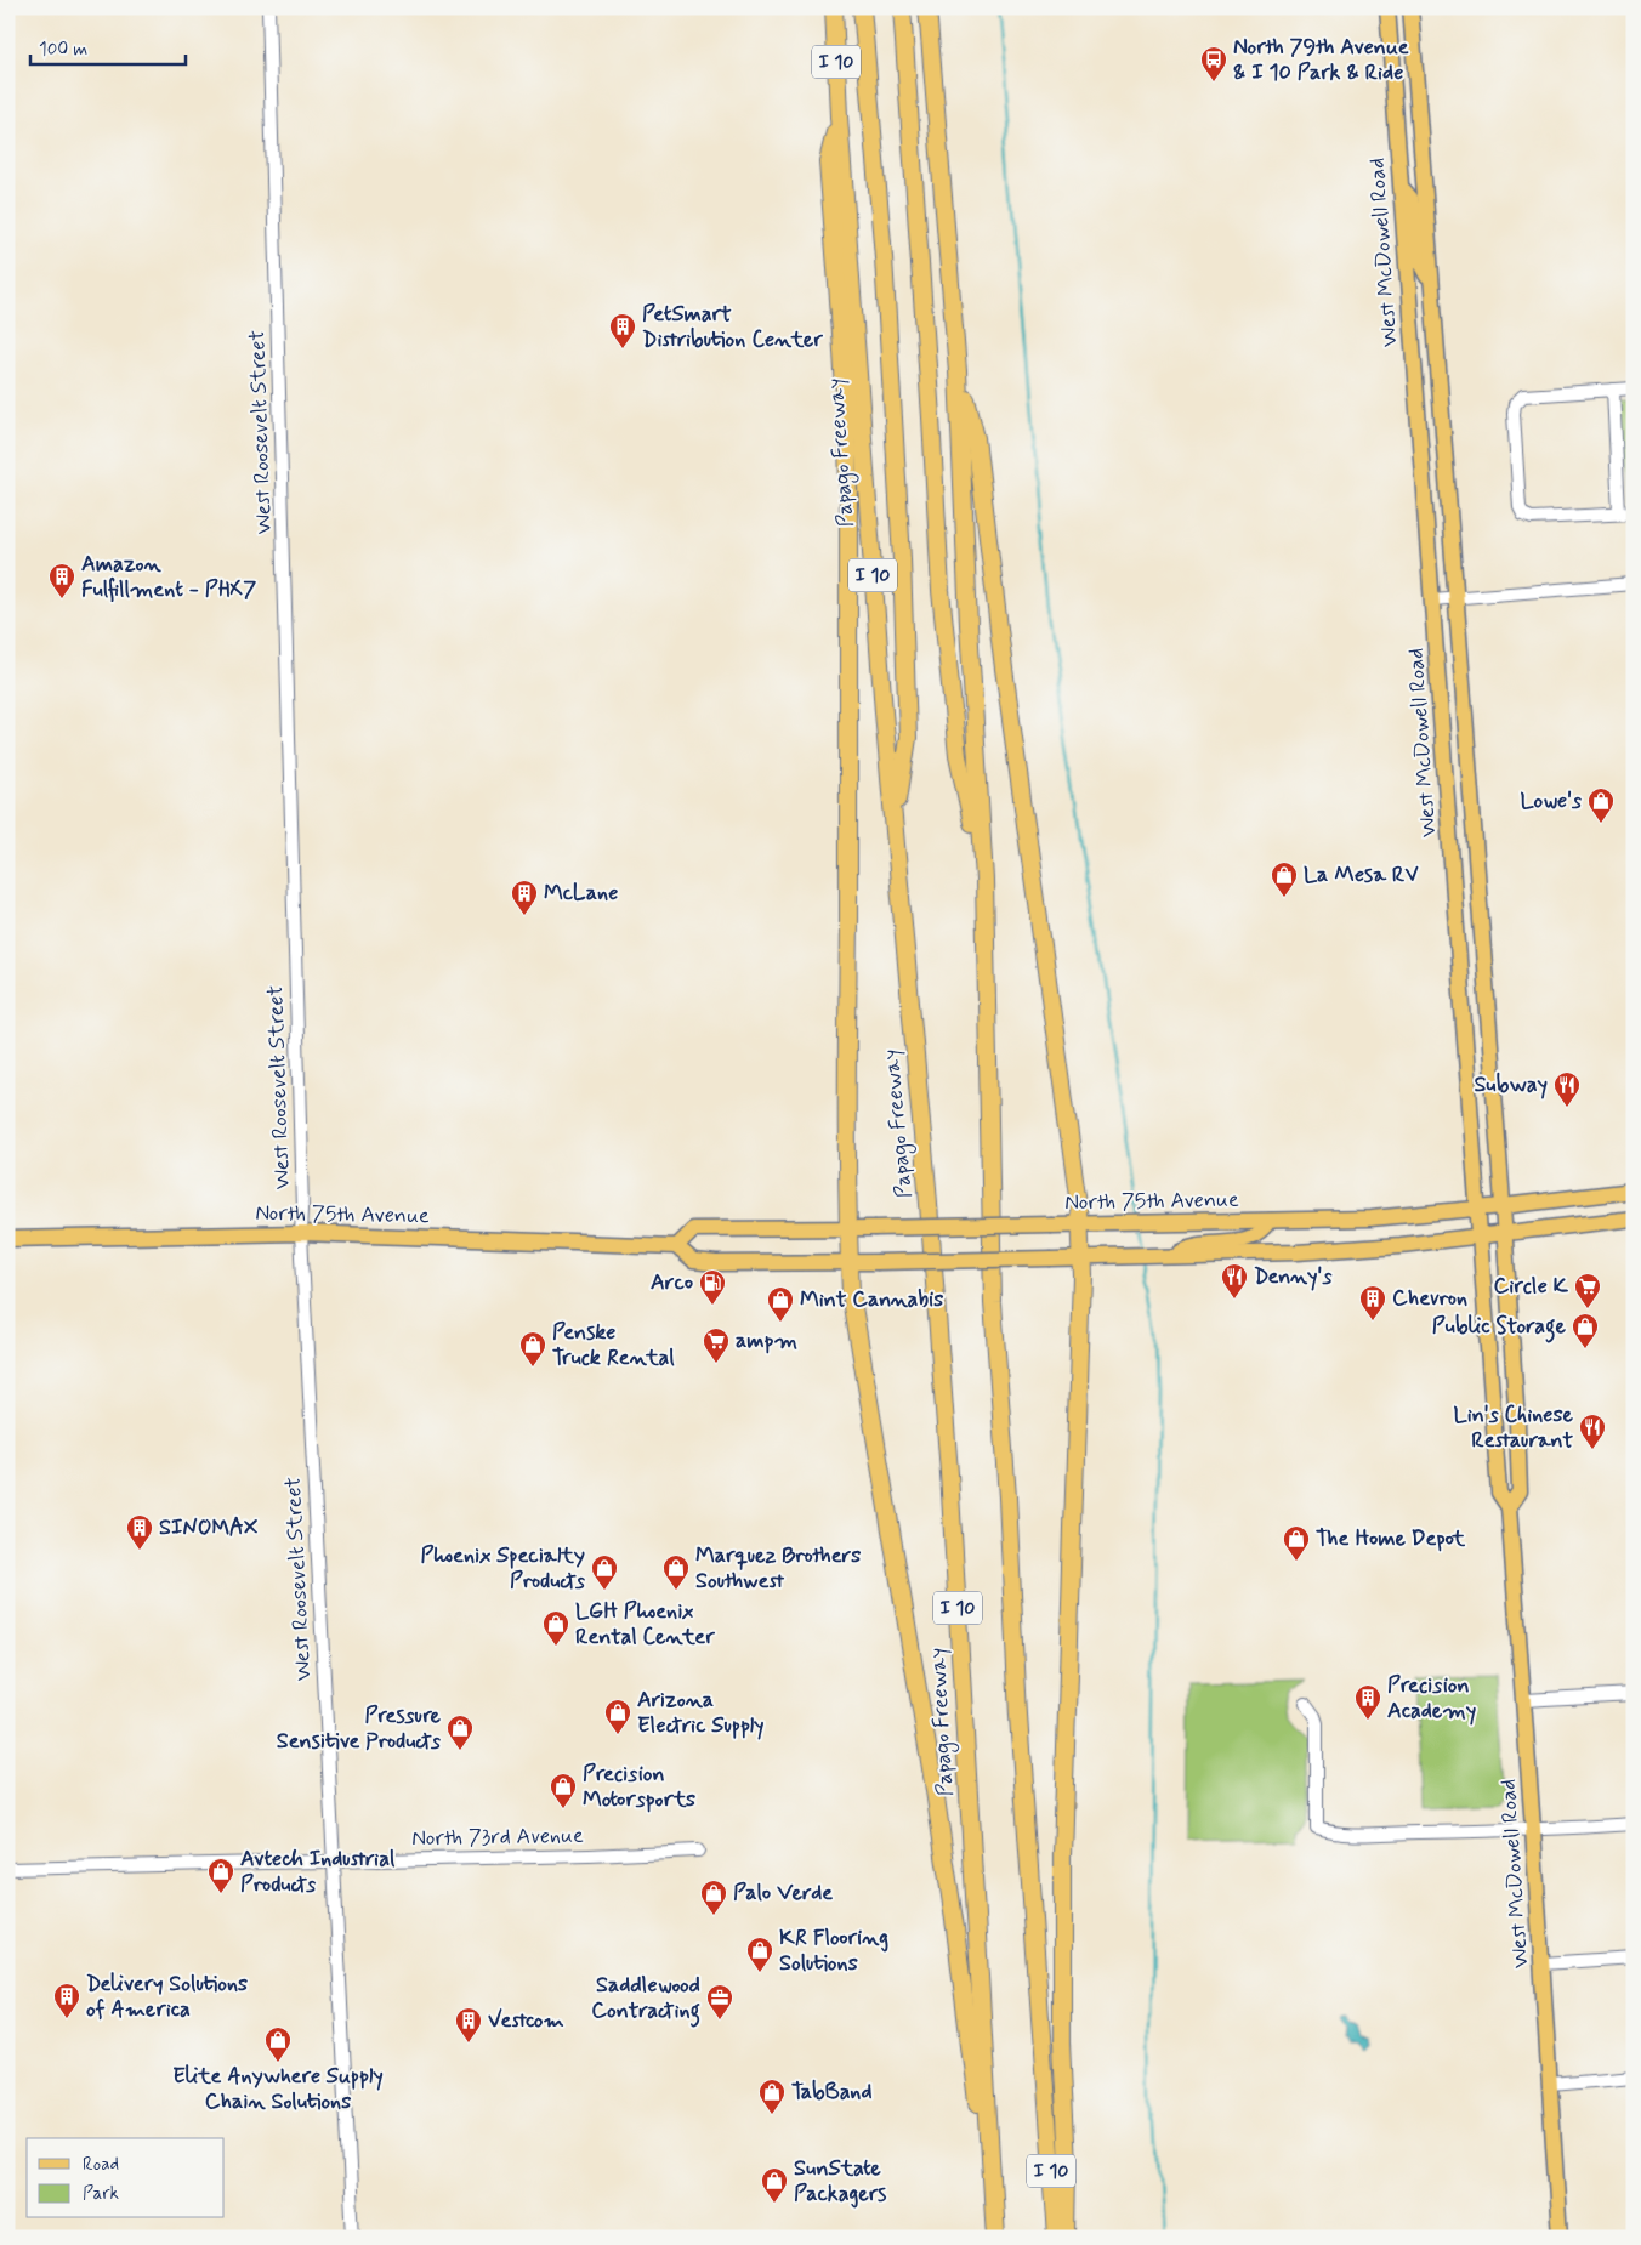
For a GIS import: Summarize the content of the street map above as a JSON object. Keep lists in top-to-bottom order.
{
  "streets": {
    "highway": ["I 10", "Papago Freeway"],
    "main road": ["West McDowell Road", "North 75th Avenue"],
    "street": ["West Roosevelt Street", "North 73rd Avenue"]
  },
  "crossings": [
    ["West McDowell Road", "North 75th Avenue"],
    ["West Roosevelt Street", "North 75th Avenue"],
    ["West Roosevelt Street", "North 73rd Avenue"]
  ],
  "places": {
    "bus stop": ["North 79th Avenue & I 10 Park & Ride"],
    "building": [
      "PetSmart Distribution Center",
      "Amazon Fulfillment - PHX7",
      "McLane",
      "Chevron",
      "SINOMAX",
      "Precision Academy",
      "Delivery Solutions of America",
      "Vestcom"
    ],
    "shop": [
      "Lowe's",
      "La Mesa RV",
      "Mint Cannabis",
      "Public Storage",
      "Penske Truck Rental",
      "The Home Depot",
      "Phoenix Specialty Products",
      "Marquez Brothers Southwest",
      "LGH Phoenix Rental Center",
      "Arizona Electric Supply",
      "Pressure Sensitive Products",
      "Precision Motorsports",
      "Avtech Industrial Products",
      "Palo Verde",
      "KR Flooring Solutions",
      "Elite Anywhere Supply Chain Solutions",
      "TabBand",
      "SunState Packagers"
    ],
    "restaurant": ["Subway", "Denny's", "Lin's Chinese Restaurant"],
    "fuel station": ["Arco"],
    "supermarket": ["Circle K", "ampm"],
    "office": ["Saddlewood Contracting"]
  },
  "legend": ["Road", "Park"],
  "scale_bar": "100 m"
}
